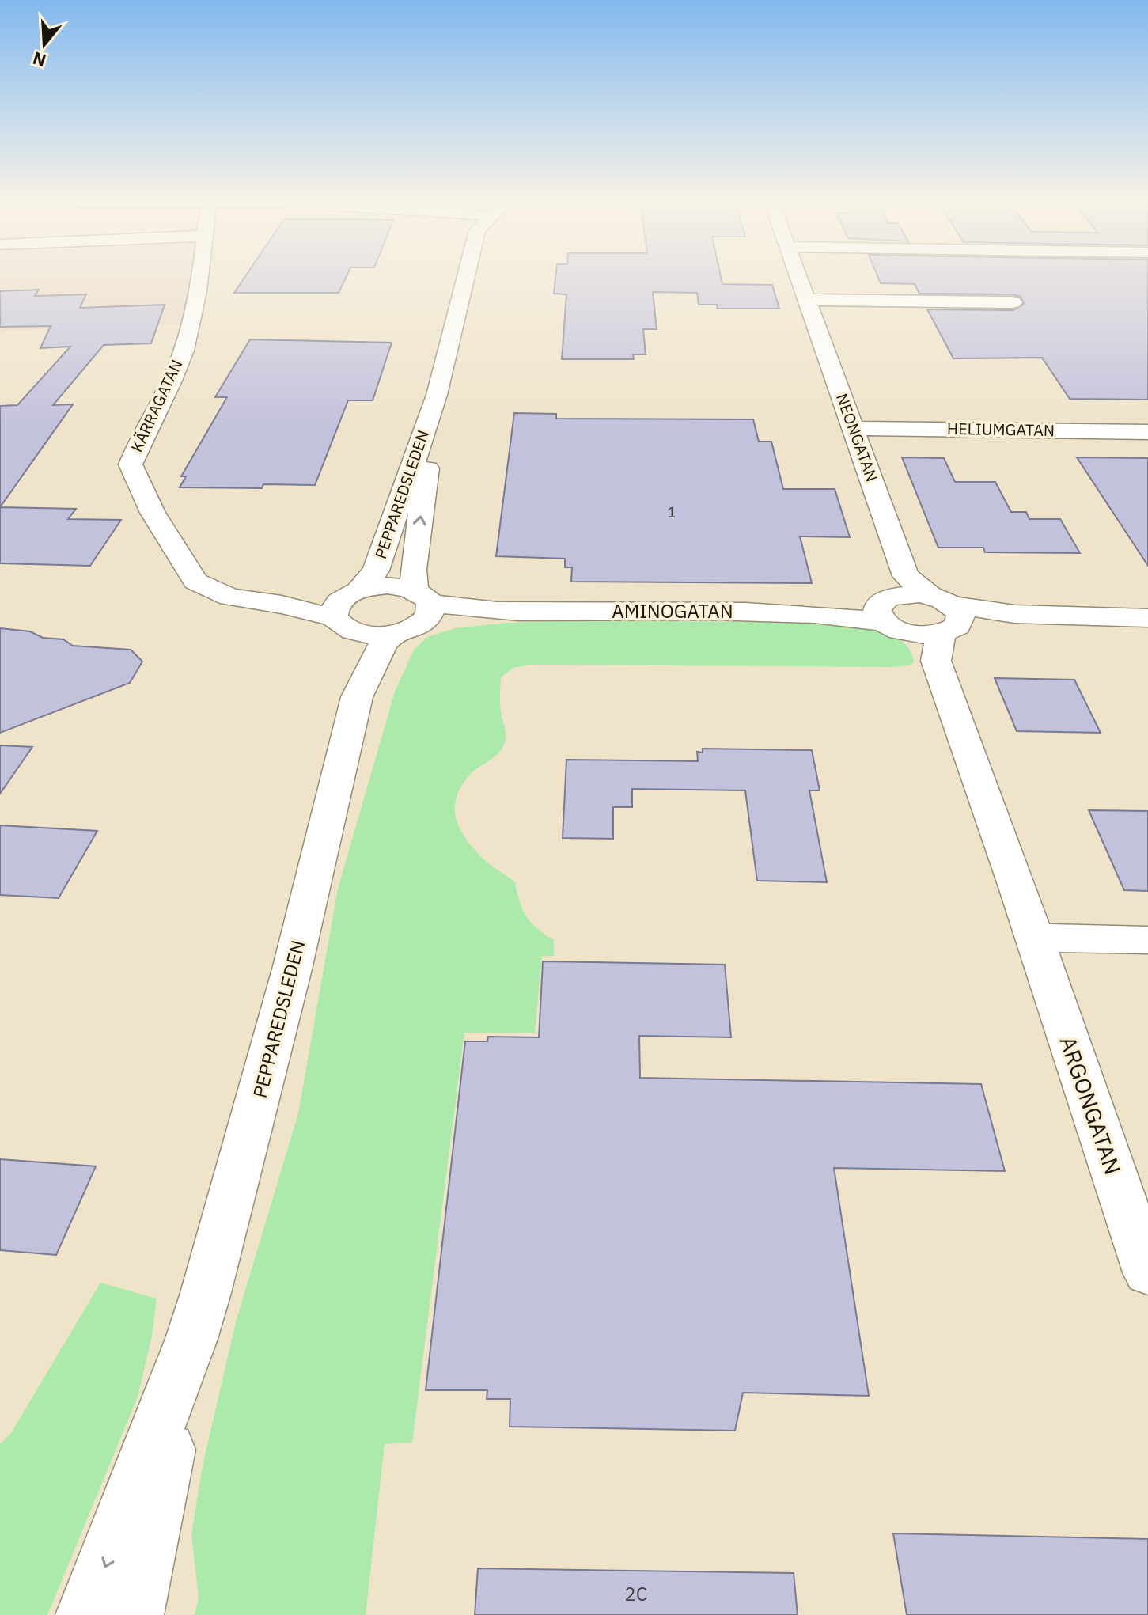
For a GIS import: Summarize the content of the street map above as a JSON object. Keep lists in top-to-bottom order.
{
  "streets": {
    "street": [
      "KÄRRAGATAN",
      "HELIUMGATAN",
      "NEONGATAN",
      "PEPPAREDSLEDEN",
      "AMINOGATAN",
      "ARGONGATAN"
    ]
  },
  "crossings": [
    ["KÄRRAGATAN", "PEPPAREDSLEDEN"],
    ["KÄRRAGATAN", "AMINOGATAN"],
    ["HELIUMGATAN", "NEONGATAN"],
    ["NEONGATAN", "AMINOGATAN"],
    ["NEONGATAN", "ARGONGATAN"],
    ["PEPPAREDSLEDEN", "AMINOGATAN"],
    ["AMINOGATAN", "ARGONGATAN"]
  ],
  "house_numbers": ["1", "2C"],
  "north": "bottom"
}
